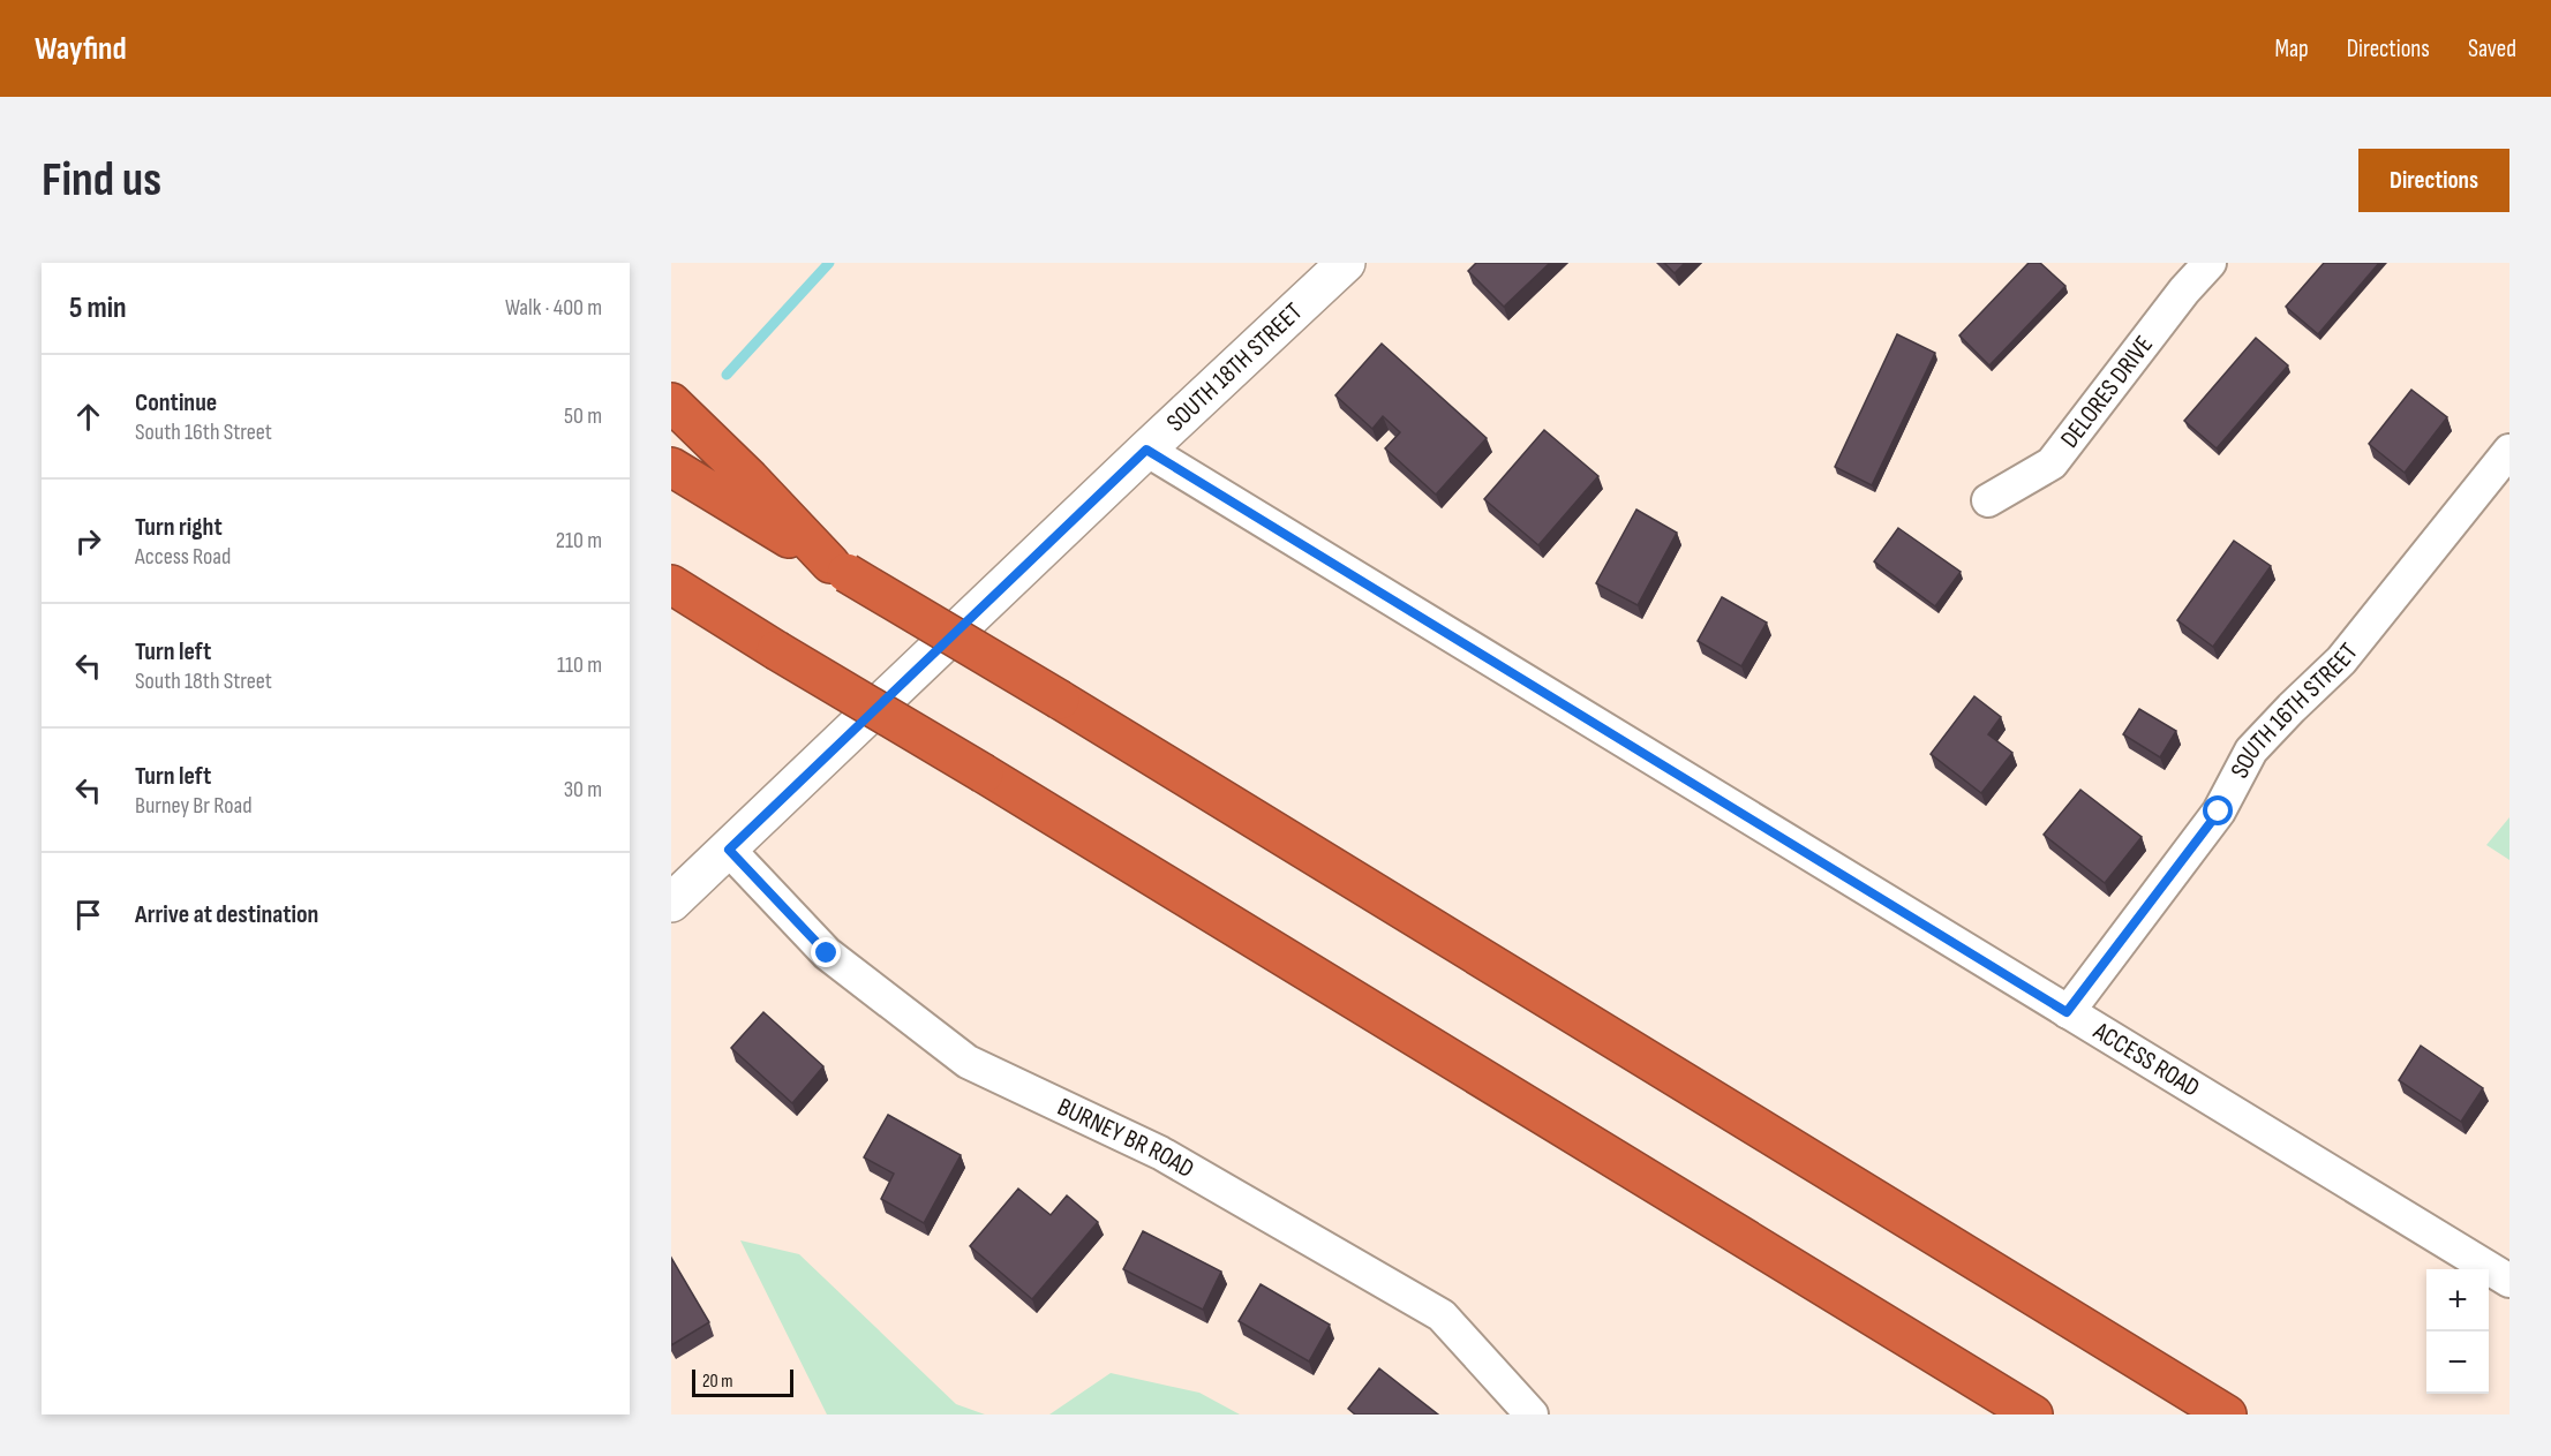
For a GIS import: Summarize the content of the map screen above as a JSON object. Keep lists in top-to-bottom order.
{
  "streets": {
    "street": [
      "SOUTH 18TH STREET",
      "DELORES DRIVE",
      "SOUTH 16TH STREET",
      "ACCESS ROAD",
      "BURNEY BR ROAD"
    ]
  },
  "crossings": [
    ["SOUTH 18TH STREET", "ACCESS ROAD"],
    ["SOUTH 18TH STREET", "BURNEY BR ROAD"],
    ["SOUTH 16TH STREET", "ACCESS ROAD"]
  ],
  "scale_bar": "20 m",
  "page": {
    "header": "Wayfind",
    "nav": ["Map", "Directions", "Saved"],
    "buttons": "Directions",
    "title": "Find us",
    "heading": ["5 min", "Walk · 400 m"],
    "list": [
      ["Continue", "South 16th Street", "50 m"],
      ["Turn right", "Access Road", "210 m"],
      ["Turn left", "South 18th Street", "110 m"],
      ["Turn left", "Burney Br Road", "30 m"],
      "Arrive at destination"
    ],
    "map_buttons": ["+", "−"],
    "scale": "20 m"
  }
}
